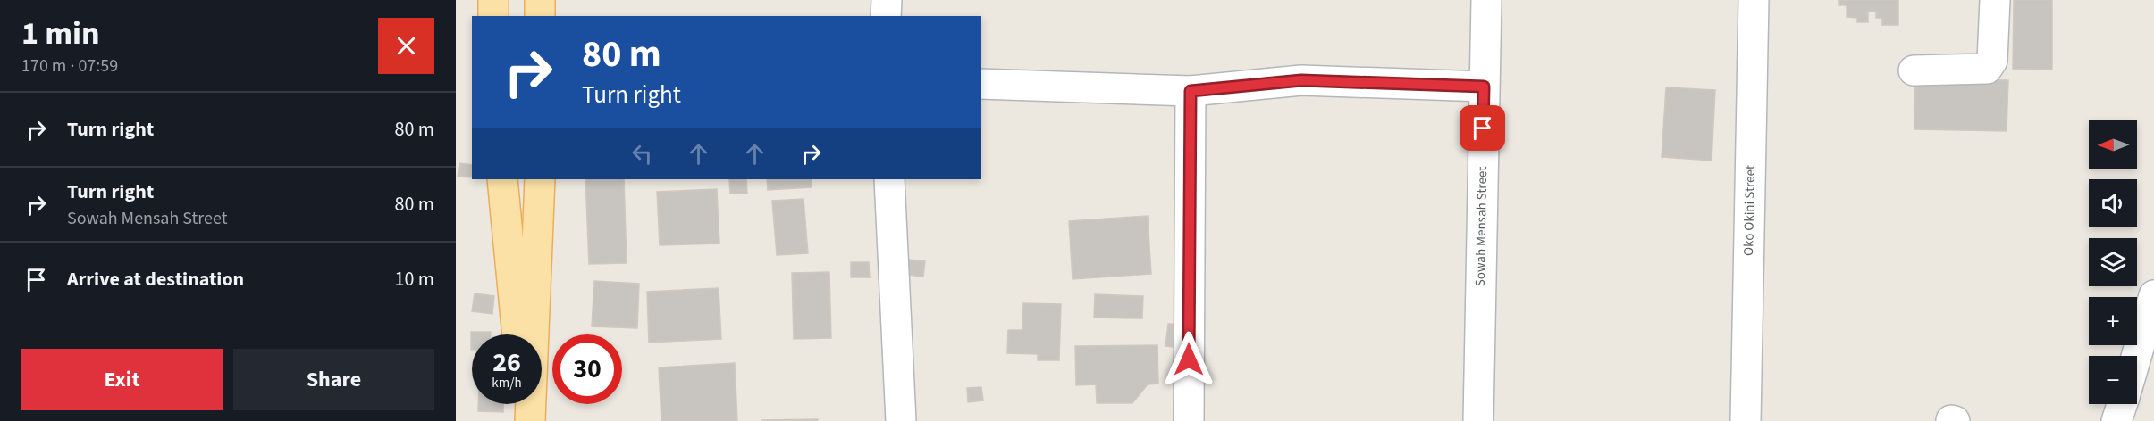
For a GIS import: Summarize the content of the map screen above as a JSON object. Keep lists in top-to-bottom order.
{
  "streets": {
    "street": ["Oko Okini Street", "Sowah Mensah Street"]
  },
  "north": "left",
  "page": {
    "heading": ["1 min", "170 m · 07:59"],
    "turn": ["80 m", "Turn right"],
    "list": [
      {
        "name": "Turn right",
        "value": "80 m"
      },
      {
        "name": "Turn right",
        "note": "Sowah Mensah Street",
        "value": "80 m"
      },
      {
        "name": "Arrive at destination",
        "value": "10 m"
      }
    ],
    "map_buttons": ["+", "−"],
    "speed": "26 km/h",
    "limit": "30",
    "buttons": ["Exit", "Share"]
  }
}
